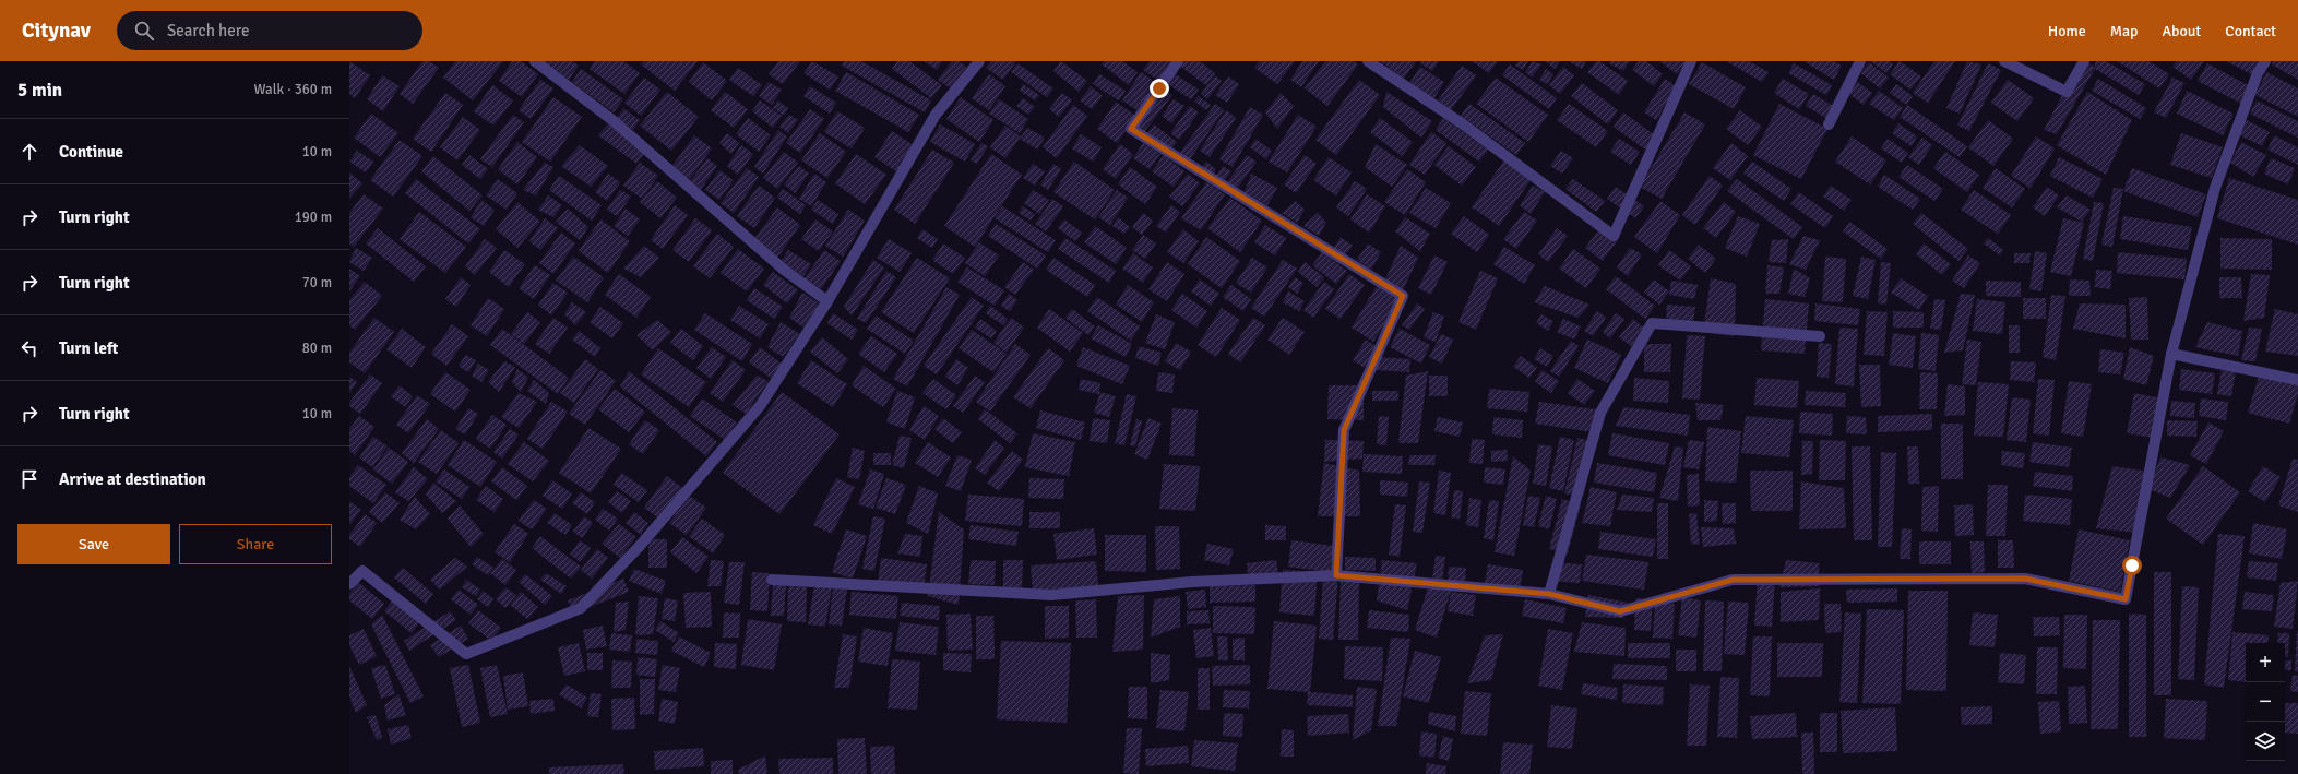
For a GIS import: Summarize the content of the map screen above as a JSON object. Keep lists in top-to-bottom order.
{
  "page": {
    "header": "Citynav",
    "search": "Search here",
    "nav": [
      "Home",
      "Map",
      "About",
      "Contact"
    ],
    "heading": ["5 min", "Walk · 360 m"],
    "list": [
      ["Continue", "10 m"],
      ["Turn right", "190 m"],
      ["Turn right", "70 m"],
      ["Turn left", "80 m"],
      ["Turn right", "10 m"],
      "Arrive at destination"
    ],
    "buttons": ["Save", "Share"],
    "map_buttons": ["+", "−"]
  }
}
